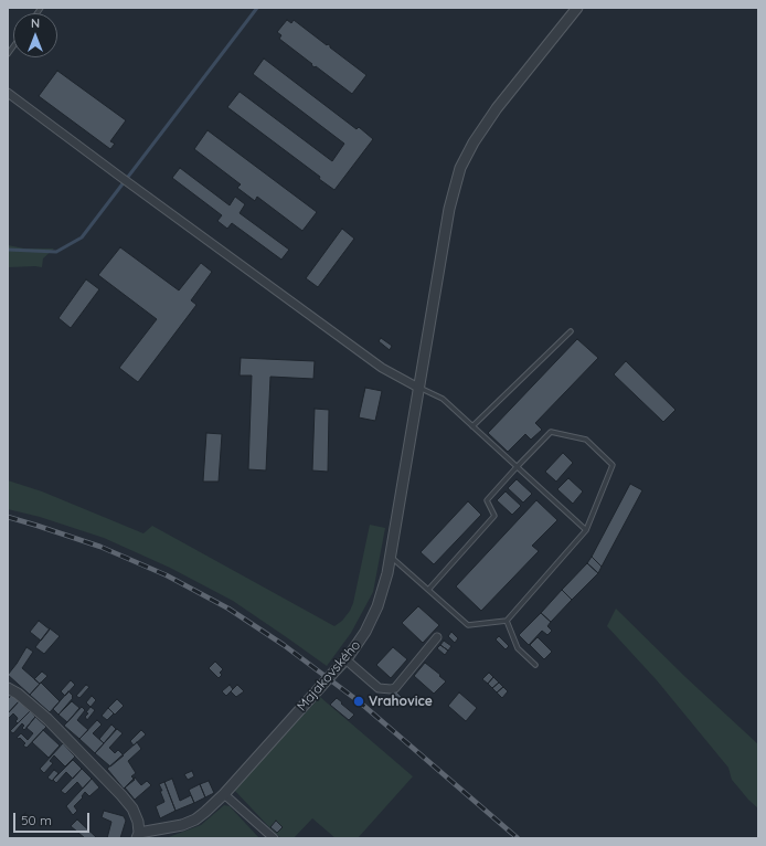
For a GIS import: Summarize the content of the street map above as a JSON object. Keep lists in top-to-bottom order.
{
  "streets": {
    "street": ["Majakovského"]
  },
  "places": ["Vrahovice"],
  "scale_bar": "50 m",
  "north": "top"
}
